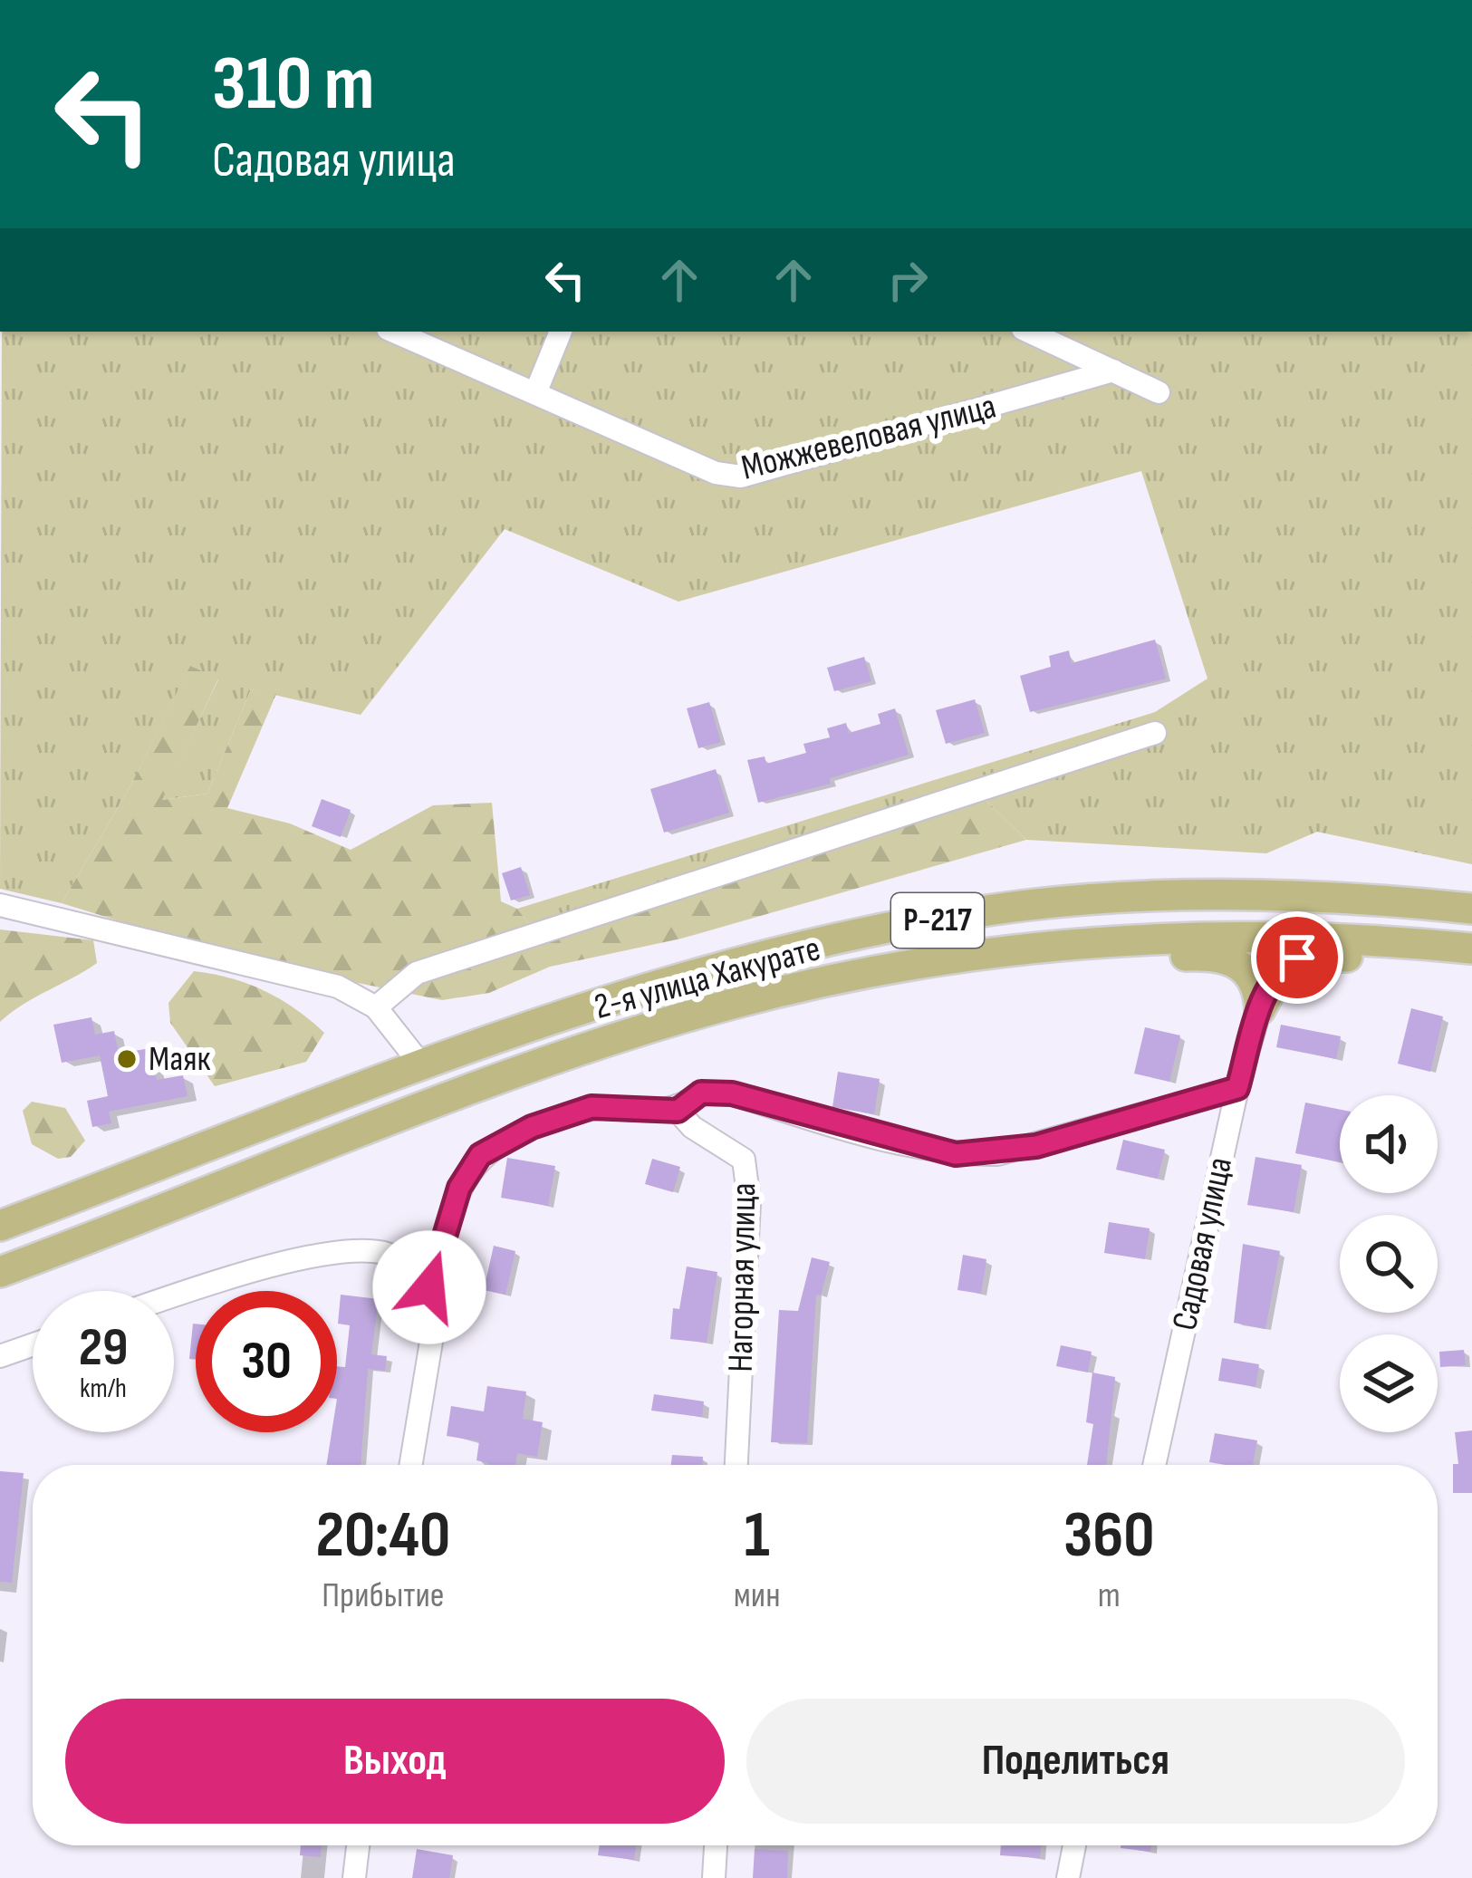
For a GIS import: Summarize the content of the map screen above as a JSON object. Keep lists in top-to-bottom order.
{
  "streets": {
    "main road": ["Р-217", "2-я улица Хакурате"],
    "street": ["Можжевеловая улица", "Садовая улица", "Нагорная улица"]
  },
  "places": ["Маяк"],
  "page": {
    "turn": ["310 m", "Садовая улица"],
    "speed": "29 km/h",
    "limit": "30",
    "eta": [
      "20:40",
      "Прибытие",
      "1",
      "мин",
      "360",
      "m"
    ],
    "buttons": ["Выход", "Поделиться"]
  }
}
